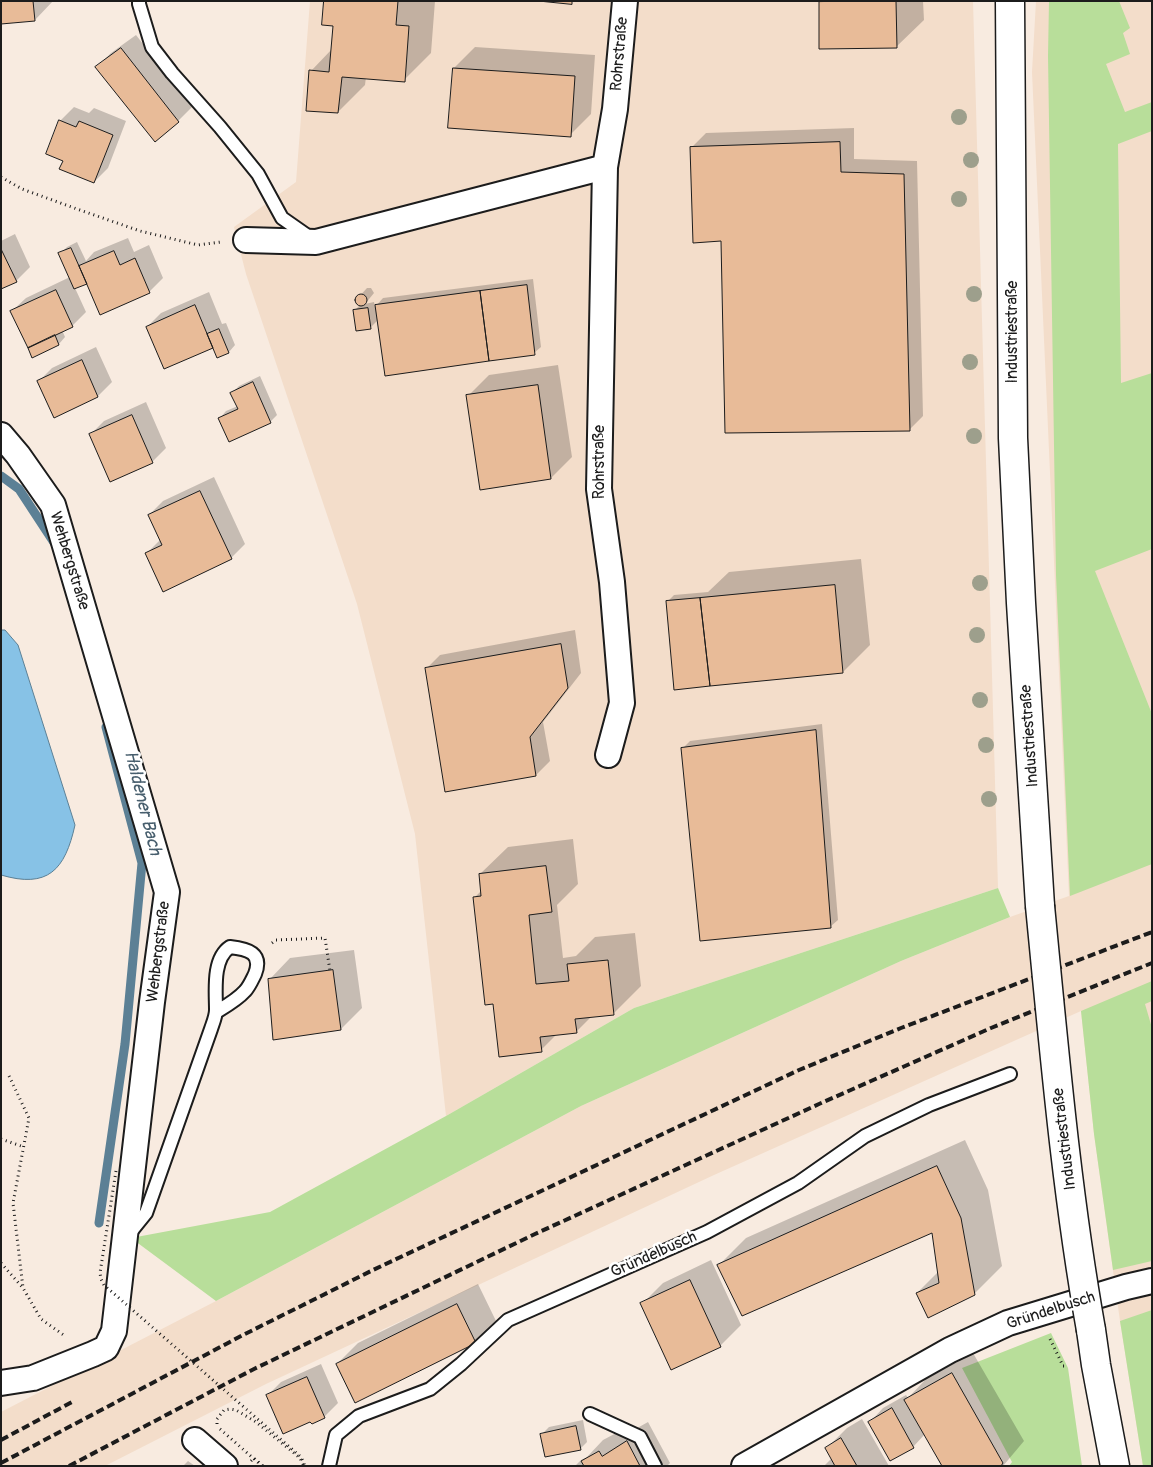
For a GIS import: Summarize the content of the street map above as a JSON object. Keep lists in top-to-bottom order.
{
  "streets": {
    "main road": ["Industriestraße"],
    "street": ["Rohrstraße", "Wehbergstraße", "Gründelbusch"]
  },
  "water": ["Haldener Bach"]
}
